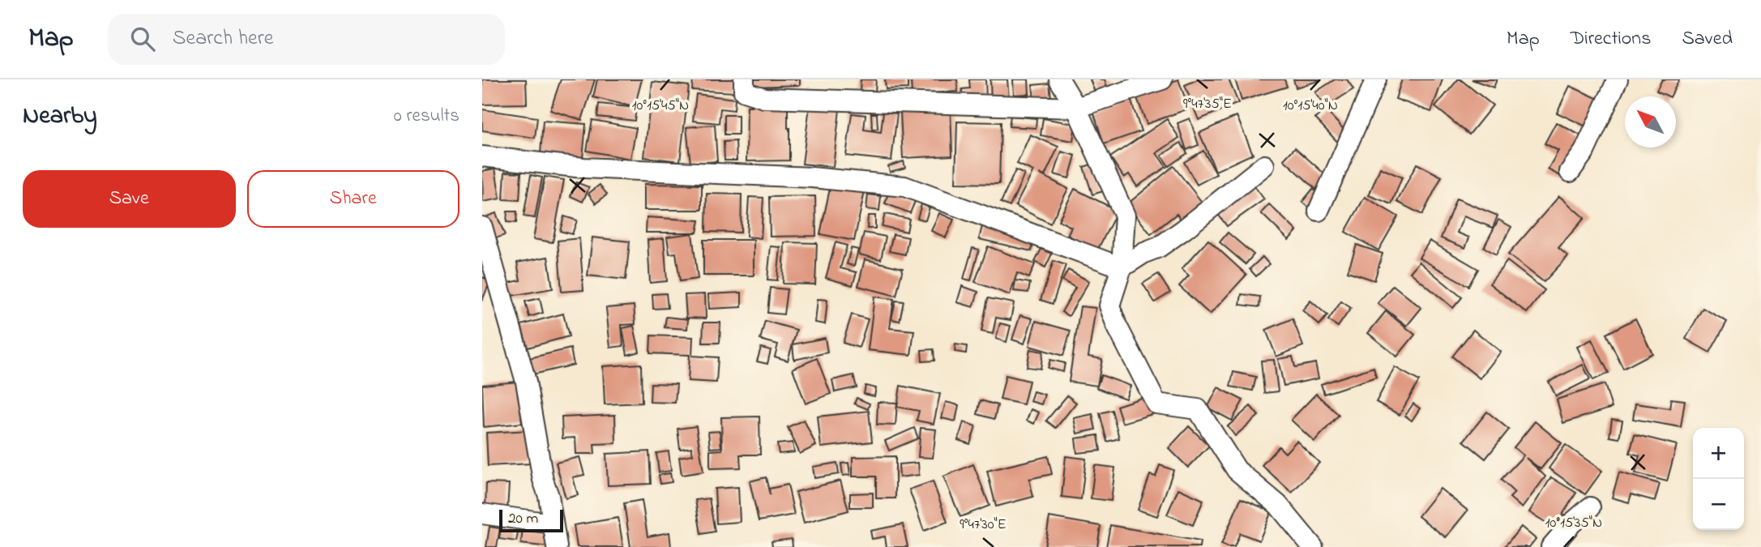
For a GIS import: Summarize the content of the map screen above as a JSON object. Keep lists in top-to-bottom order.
{
  "scale_bar": "20 m",
  "north": "top left",
  "page": {
    "header": "Map",
    "search": "Search here",
    "nav": ["Map", "Directions", "Saved"],
    "heading": ["Nearby", "0 results"],
    "buttons": ["Save", "Share"],
    "map_buttons": ["+", "−"],
    "scale": "20 m"
  },
  "coordinates": [
    "9°47'35\"E",
    "10°15'45\"N",
    "10°15'40\"N",
    "10°15'35\"N",
    "9°47'30\"E"
  ]
}
